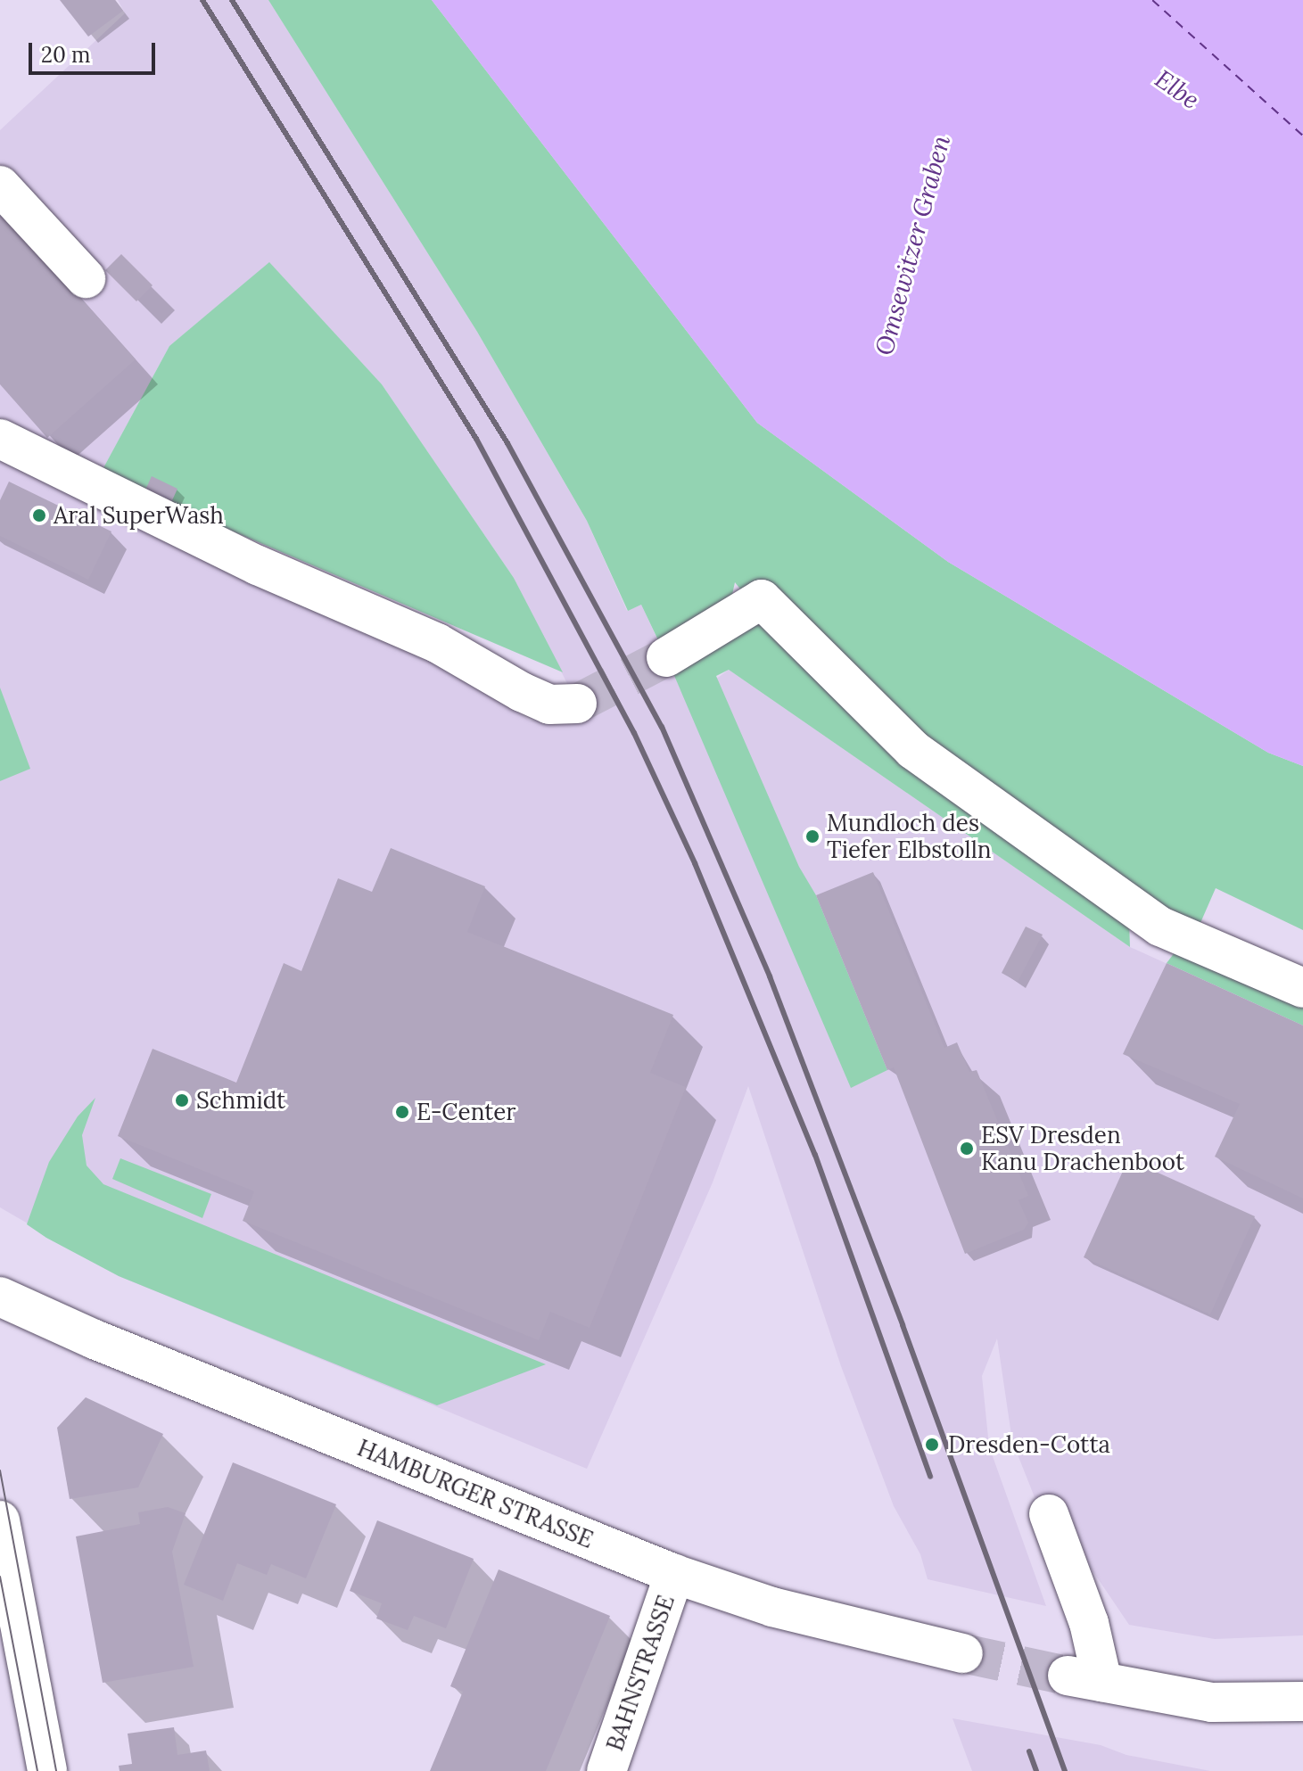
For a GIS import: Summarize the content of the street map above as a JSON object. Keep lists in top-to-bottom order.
{
  "streets": {
    "main road": ["HAMBURGER STRASSE", "BAHNSTRASSE"]
  },
  "crossings": [
    ["HAMBURGER STRASSE", "BAHNSTRASSE"]
  ],
  "water": ["Elbe", "Omsewitzer Graben"],
  "places": [
    "Aral SuperWash",
    "Mundloch des Tiefer Elbstolln",
    "Schmidt",
    "E-Center",
    "ESV Dresden Kanu Drachenboot",
    "Dresden-Cotta"
  ],
  "scale_bar": "20 m"
}
